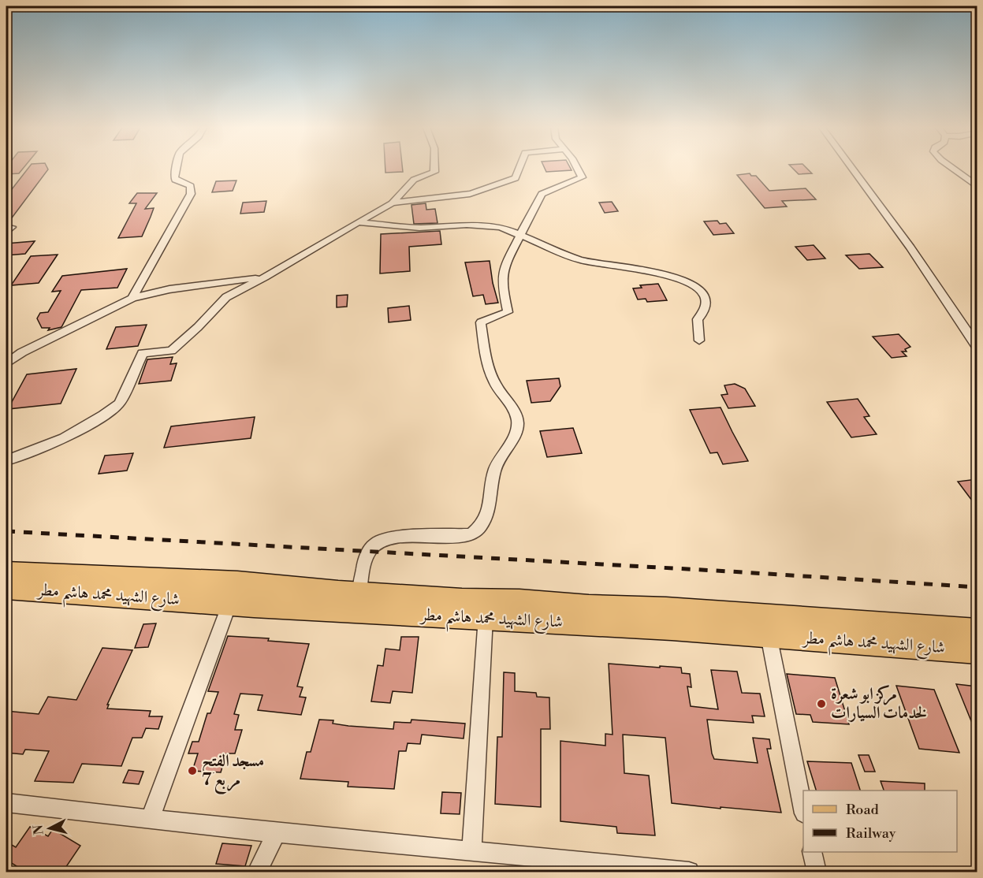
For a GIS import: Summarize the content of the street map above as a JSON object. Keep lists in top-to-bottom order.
{
  "streets": {
    "main road": ["شارع الشهيد محمد هاشم مطر"]
  },
  "places": ["مركز ابو شعرة لخدمات السيارات", "مسجد الفتح مربع 7"],
  "legend": ["Road", "Railway"],
  "north": "left"
}
